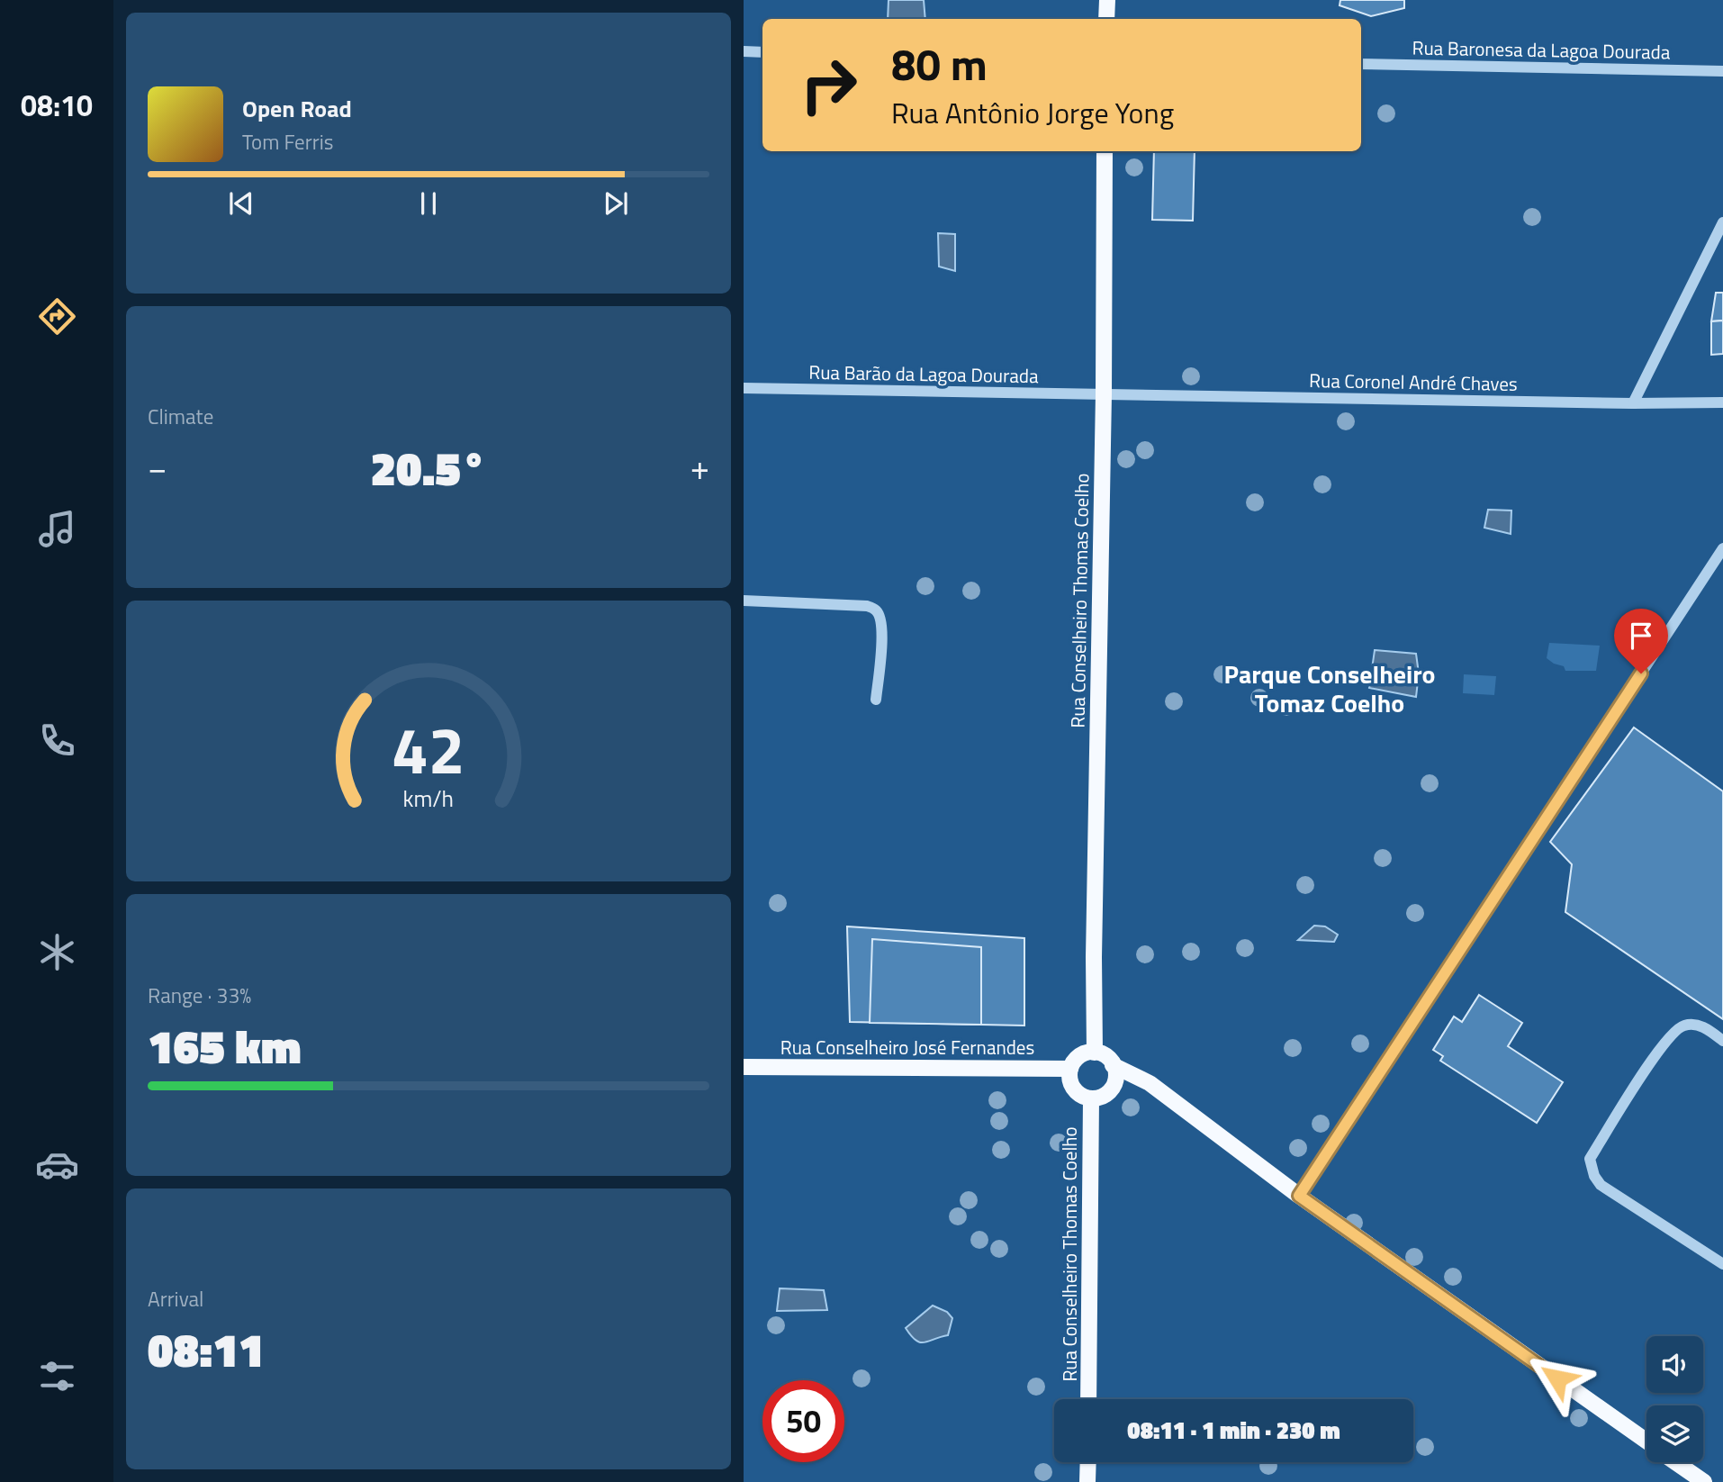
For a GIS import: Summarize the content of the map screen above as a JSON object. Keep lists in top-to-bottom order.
{
  "streets": {
    "main road": ["Rua Conselheiro Thomas Coelho", "Rua Conselheiro José Fernandes"],
    "street": ["Rua Baronesa da Lagoa Dourada", "Rua Barão da Lagoa Dourada", "Rua Coronel André Chaves"]
  },
  "crossings": [
    ["Rua Barão da Lagoa Dourada", "Rua Coronel André Chaves"],
    ["Rua Barão da Lagoa Dourada", "Rua Conselheiro Thomas Coelho"],
    ["Rua Coronel André Chaves", "Rua Conselheiro Thomas Coelho"],
    ["Rua Conselheiro Thomas Coelho", "Rua Conselheiro José Fernandes"]
  ],
  "districts": ["Parque Conselheiro Tomaz Coelho"],
  "page": {
    "tabs": "08:10",
    "turn": ["80 m", "Rua Antônio Jorge Yong"],
    "song": ["Open Road", "Tom Ferris"],
    "tile": [
      "Climate",
      ["Range · 33%", "165 km"],
      ["Arrival", "08:11"]
    ],
    "heat": ["−", "20.5°", "+"],
    "limit": "50",
    "trip": "08:11 · 1 min · 230 m",
    "gauge": ["42", "km/h"]
  }
}
